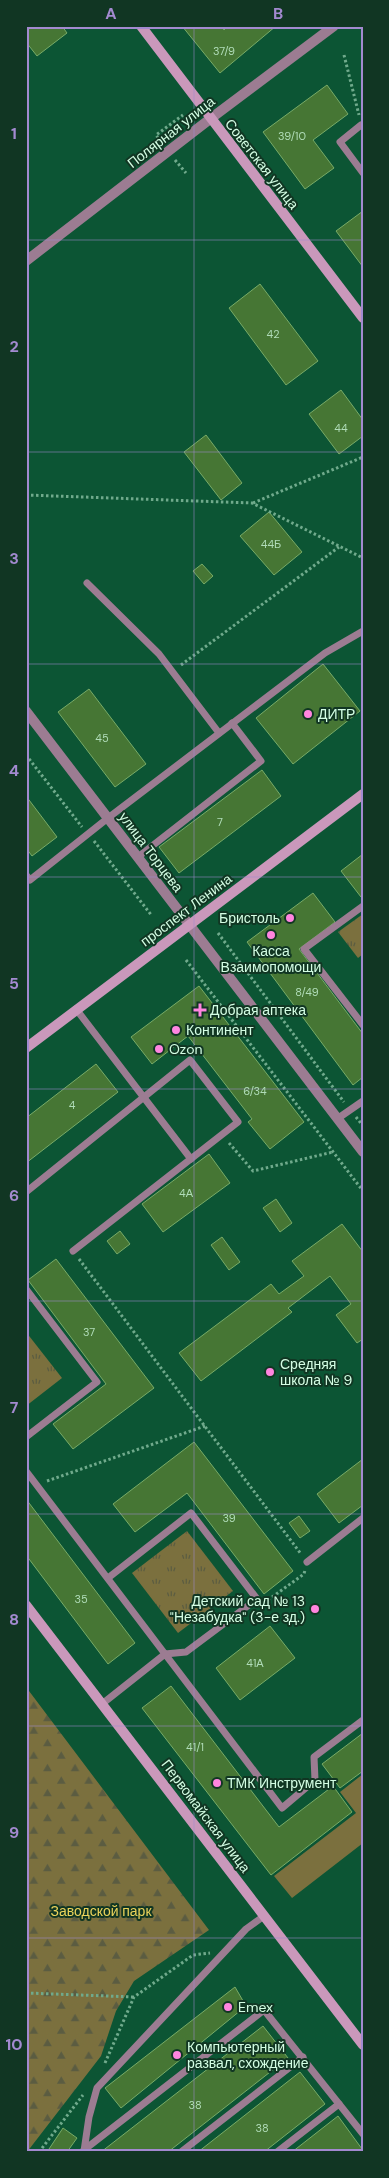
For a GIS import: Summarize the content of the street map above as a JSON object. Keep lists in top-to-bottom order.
{
  "streets": {
    "street": [
      "Полярная улица",
      "Советская улица",
      "улица Торцева",
      "проспект Ленина",
      "Первомайская улица"
    ]
  },
  "crossings": [
    ["Полярная улица", "Советская улица"],
    ["улица Торцева", "проспект Ленина"]
  ],
  "parks": ["Заводской парк"],
  "places": {
    "other": [
      "ДИТР",
      "Бристоль",
      "Касса Взаимопомощи",
      "Континент",
      "Ozon",
      "Средняя школа № 9",
      "Детский сад № 13 \"Незабудка\" (3-е зд.)",
      "ТМК Инструмент",
      "Emex",
      "Компьютерный развал, схождение"
    ],
    "health": ["Добрая аптека"]
  },
  "house_numbers": [
    "37/9",
    "39/10",
    "42",
    "44",
    "44Б",
    "45",
    "7",
    "8/49",
    "6/34",
    "4",
    "4А",
    "37",
    "39",
    "35",
    "41А",
    "41/1",
    "38",
    "38"
  ],
  "grid": {
    "columns": ["A", "B"],
    "rows": [
      "1",
      "2",
      "3",
      "4",
      "5",
      "6",
      "7",
      "8",
      "9",
      "10"
    ]
  }
}
